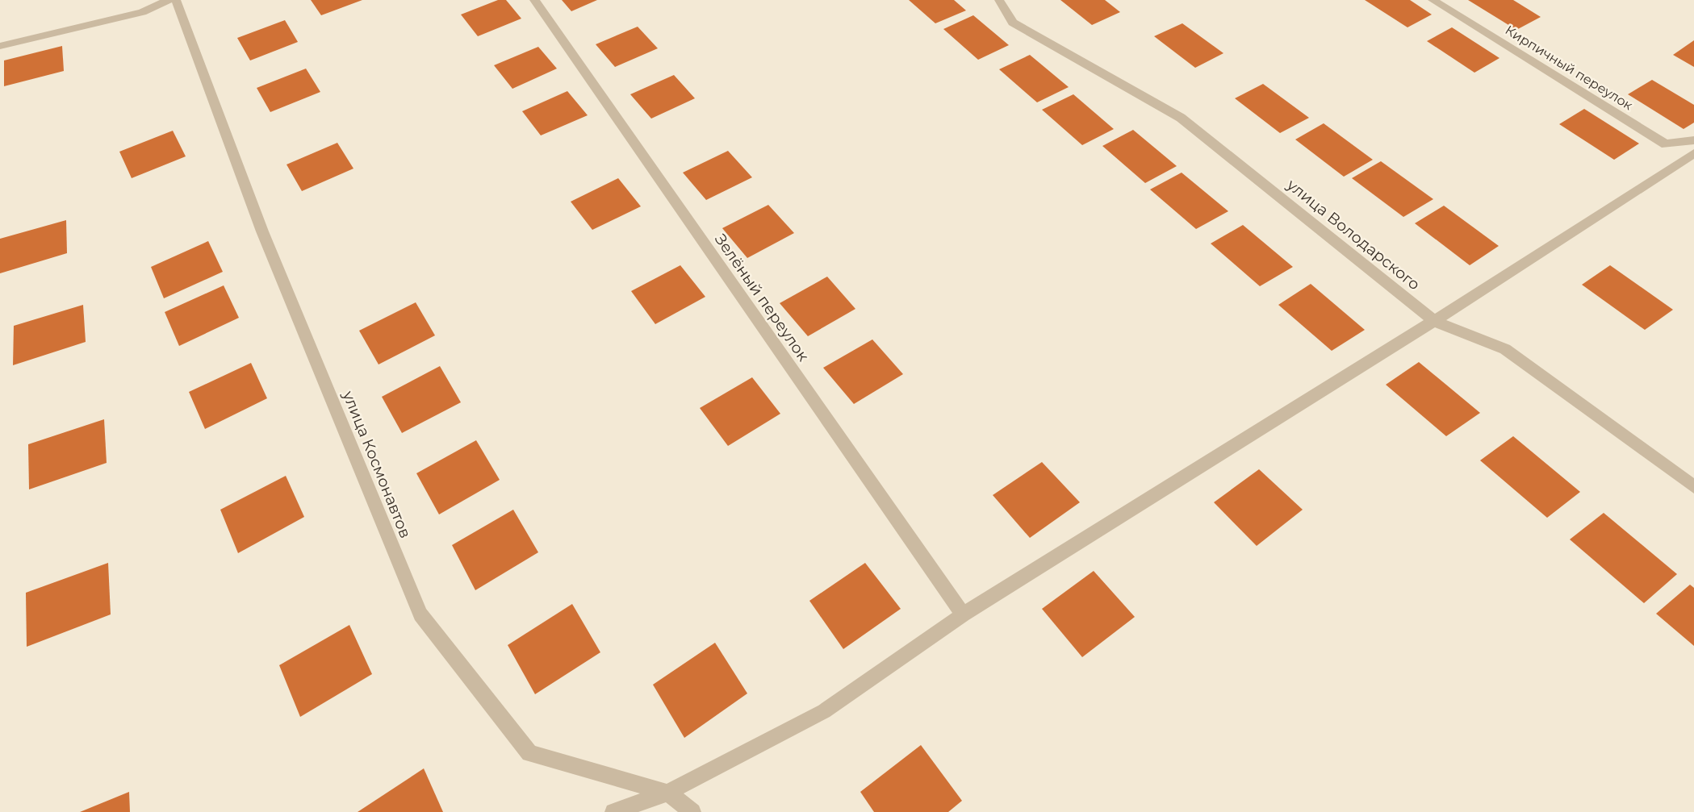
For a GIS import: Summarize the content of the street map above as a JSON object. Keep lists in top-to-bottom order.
{
  "streets": {
    "street": [
      "Кирпичный переулок",
      "улица Володарского",
      "Зелёный переулок",
      "улица Космонавтов"
    ]
  }
}
